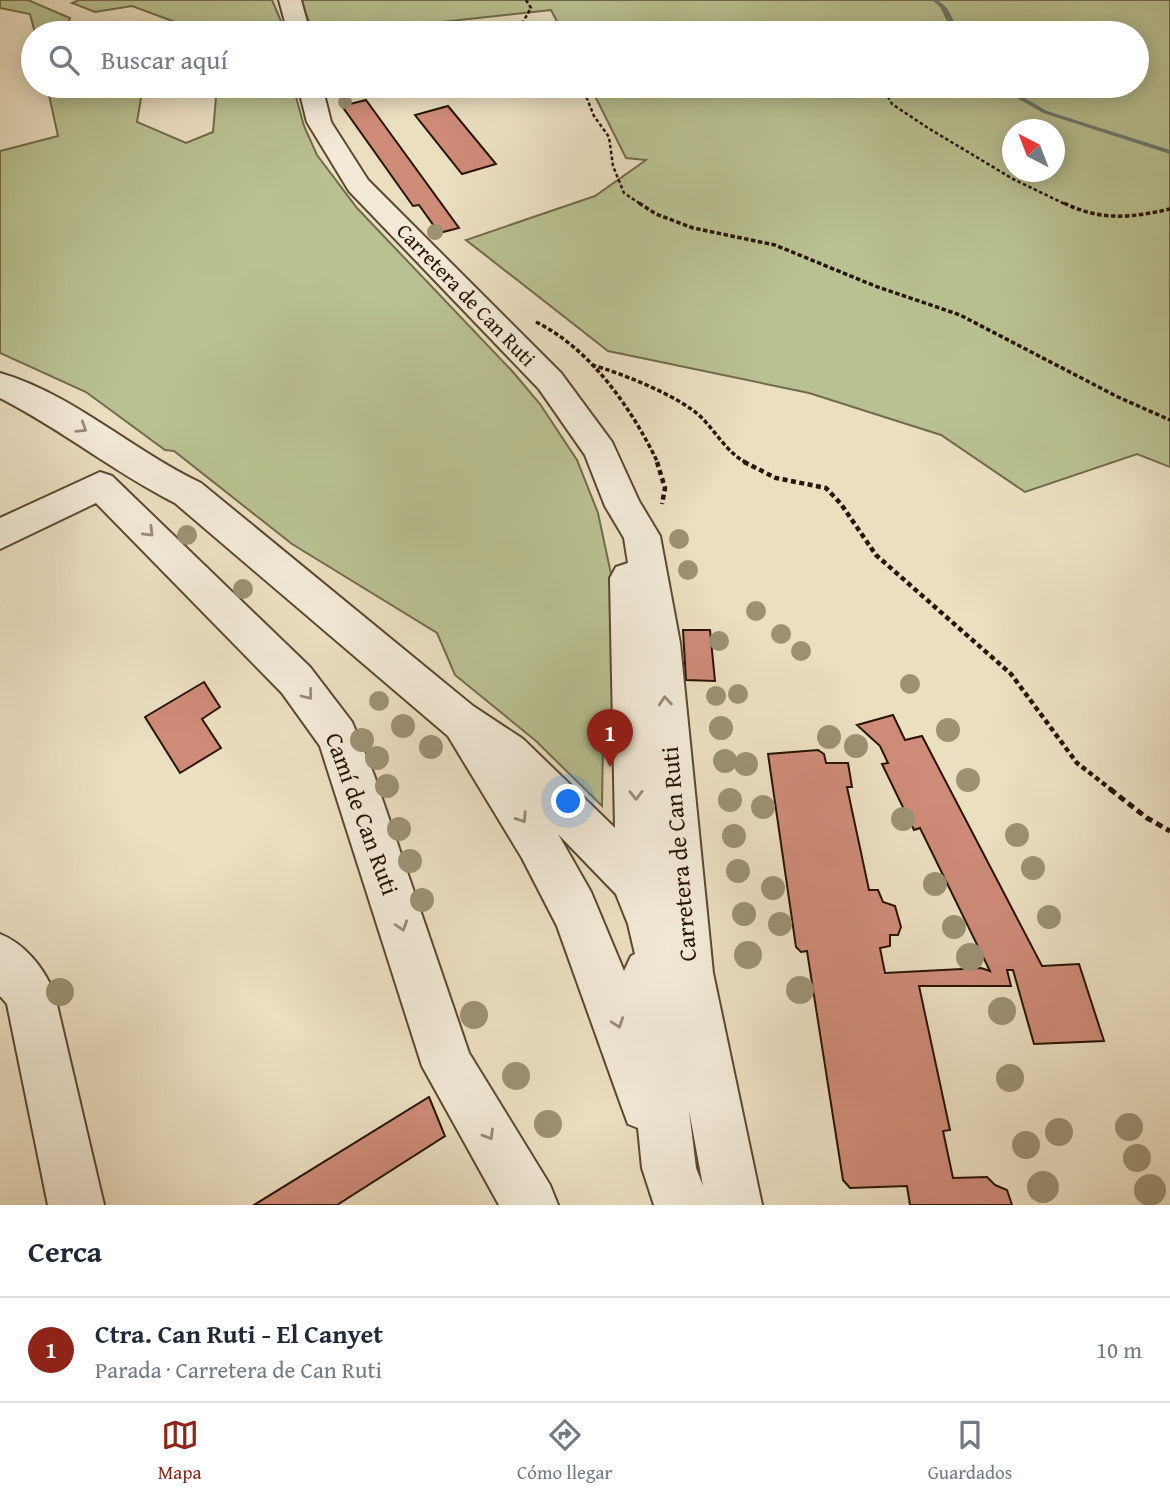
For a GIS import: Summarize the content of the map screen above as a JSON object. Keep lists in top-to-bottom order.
{
  "streets": {
    "street": ["Carretera de Can Ruti", "Camí de Can Ruti"]
  },
  "north": "top left",
  "page": {
    "search": "Buscar aquí",
    "pins": "1",
    "heading": "Cerca",
    "list": [
      {
        "mark": "1",
        "name": "Ctra. Can Ruti - El Canyet",
        "note": "Parada · Carretera de Can Ruti",
        "value": "10 m"
      }
    ],
    "nav": ["Mapa", "Cómo llegar", "Guardados"]
  }
}
